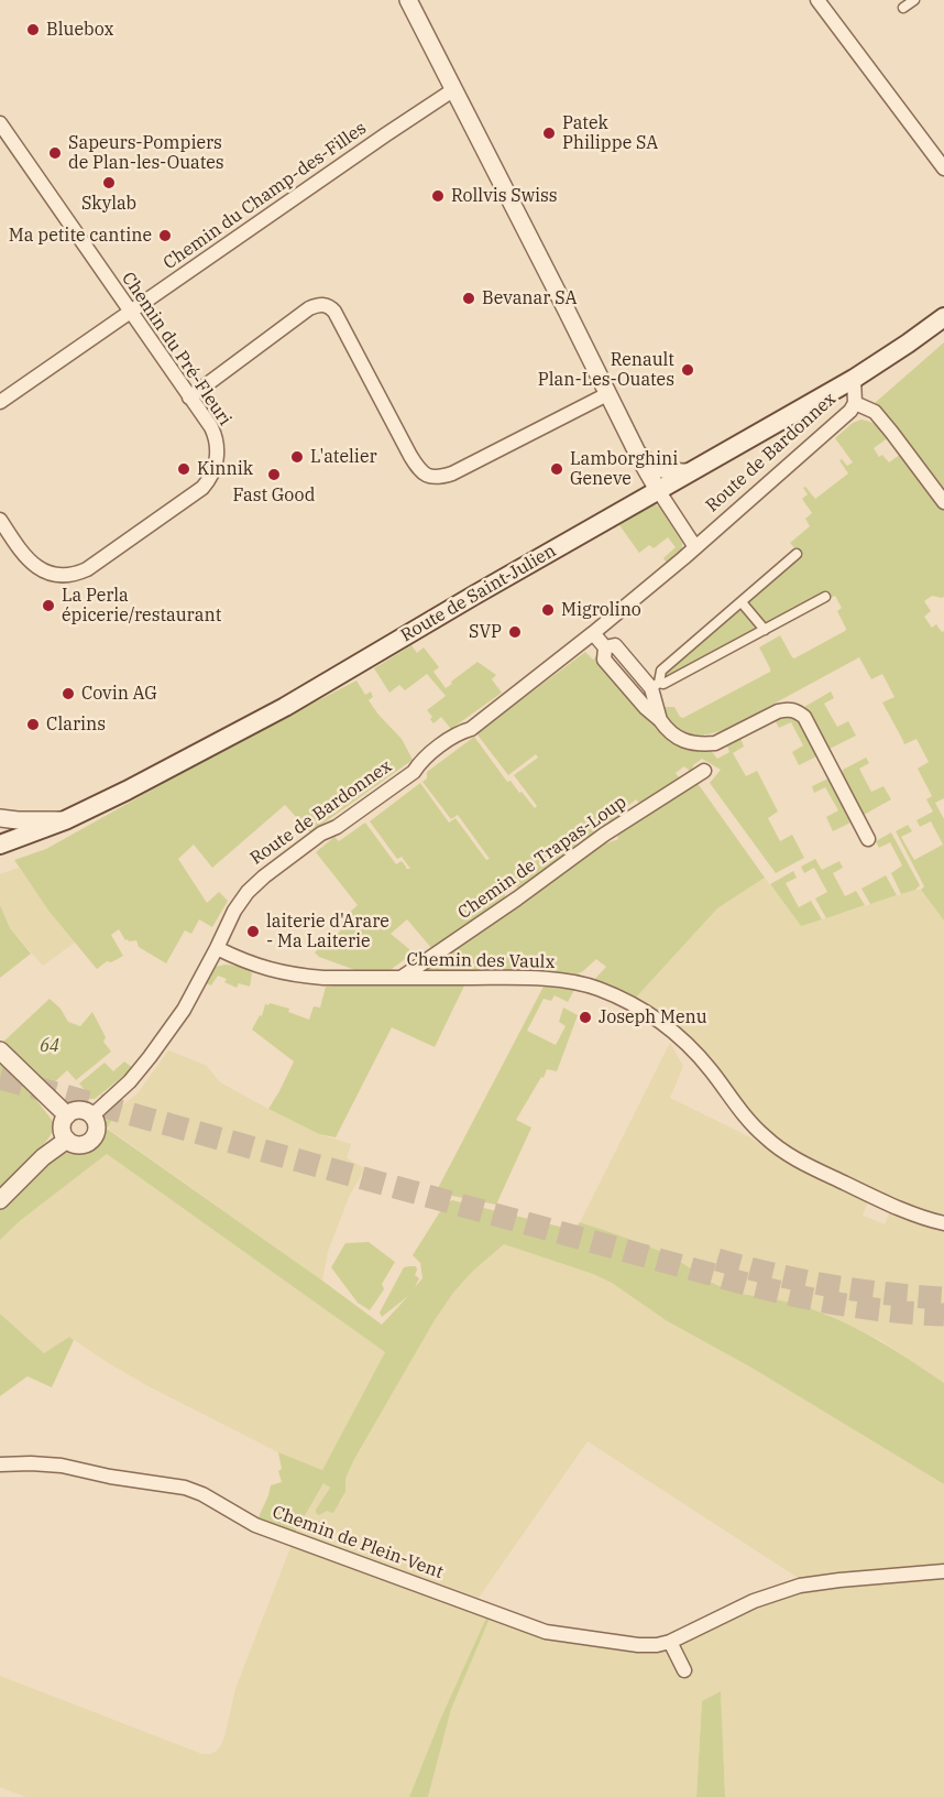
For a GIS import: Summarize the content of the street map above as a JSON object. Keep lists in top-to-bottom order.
{
  "streets": {
    "main road": ["Route de Saint-Julien"],
    "street": [
      "Chemin du Champ-des-Filles",
      "Chemin du Pré-Fleuri",
      "Route de Bardonnex",
      "Chemin de Trapas-Loup",
      "Chemin des Vaulx",
      "Chemin de Plein-Vent"
    ]
  },
  "crossings": [
    ["Chemin du Champ-des-Filles", "Chemin du Pré-Fleuri"],
    ["Route de Bardonnex", "Route de Saint-Julien"],
    ["Route de Bardonnex", "Chemin des Vaulx"],
    ["Chemin de Trapas-Loup", "Chemin des Vaulx"]
  ],
  "parks": ["64"],
  "places": [
    "Bluebox",
    "Patek Philippe SA",
    "Sapeurs-Pompiers de Plan-les-Ouates",
    "Skylab",
    "Rollvis Swiss",
    "Ma petite cantine",
    "Bevanar SA",
    "Renault Plan-Les-Ouates",
    "L'atelier",
    "Kinnik",
    "Lamborghini Geneve",
    "Fast Good",
    "La Perla épicerie/restaurant",
    "Migrolino",
    "SVP",
    "Covin AG",
    "Clarins",
    "laiterie d'Arare - Ma Laiterie",
    "Joseph Menu"
  ]
}
